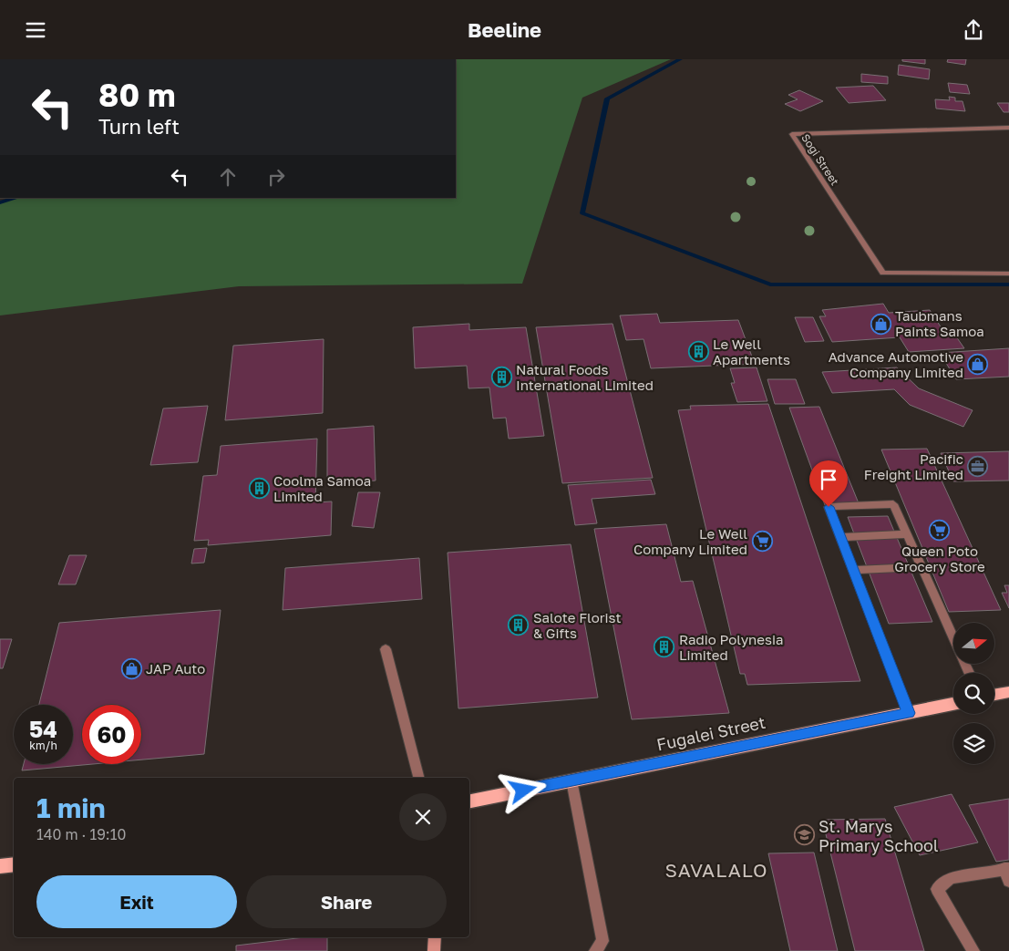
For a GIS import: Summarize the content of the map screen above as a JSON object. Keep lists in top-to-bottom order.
{
  "streets": {
    "main road": ["Fugalei Street"],
    "lane": ["Sogi Street"]
  },
  "districts": ["SAVALALO"],
  "places": {
    "shop": ["Taubmans Paints Samoa", "Advance Automotive Company Limited", "JAP Auto"],
    "building": [
      "Le Well Apartments",
      "Natural Foods International Limited",
      "Coolma Samoa Limited",
      "Salote Florist & Gifts",
      "Radio Polynesia Limited"
    ],
    "office": ["Pacific Freight Limited"],
    "supermarket": ["Queen Poto Grocery Store", "Le Well Company Limited"],
    "school or university": ["St. Marys Primary School"]
  },
  "north": "right",
  "page": {
    "header": "Beeline",
    "turn": ["80 m", "Turn left"],
    "speed": "54 km/h",
    "limit": "60",
    "heading": ["1 min", "140 m · 19:10"],
    "buttons": ["Exit", "Share"]
  }
}
